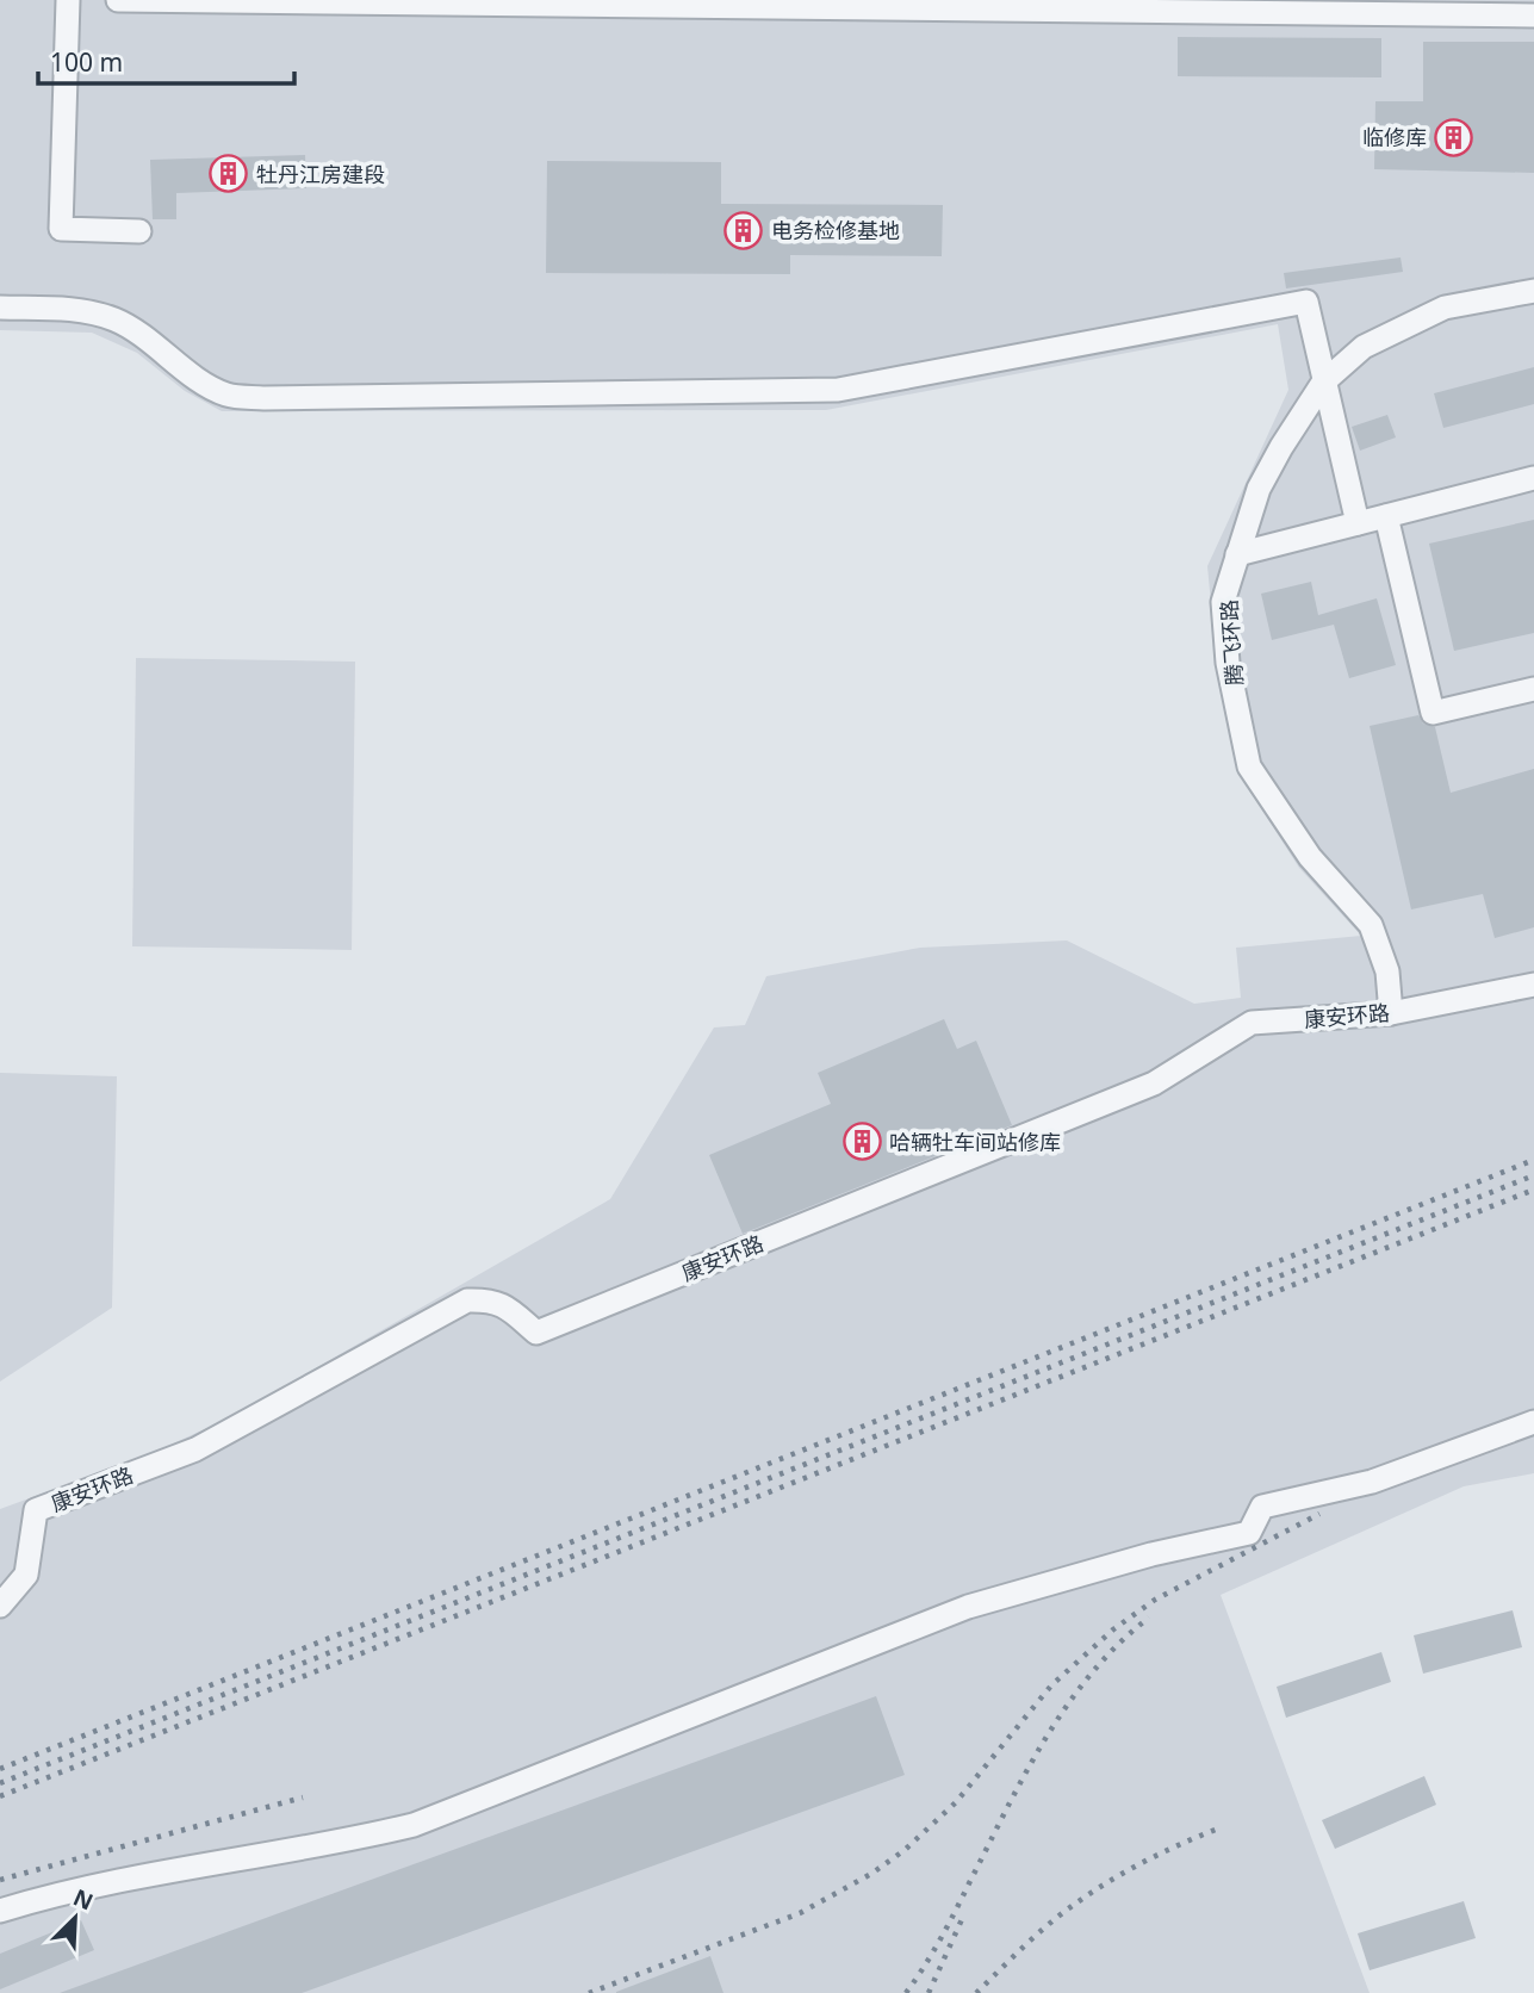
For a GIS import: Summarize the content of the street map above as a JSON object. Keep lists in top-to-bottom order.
{
  "streets": {
    "lane": ["腾飞环路", "康安环路"]
  },
  "crossings": [
    ["腾飞环路", "康安环路"]
  ],
  "places": {
    "building": [
      "临修库",
      "牡丹江房建段",
      "电务检修基地",
      "哈辆牡车间站修库"
    ]
  },
  "scale_bar": "100 m",
  "north": "top right"
}
